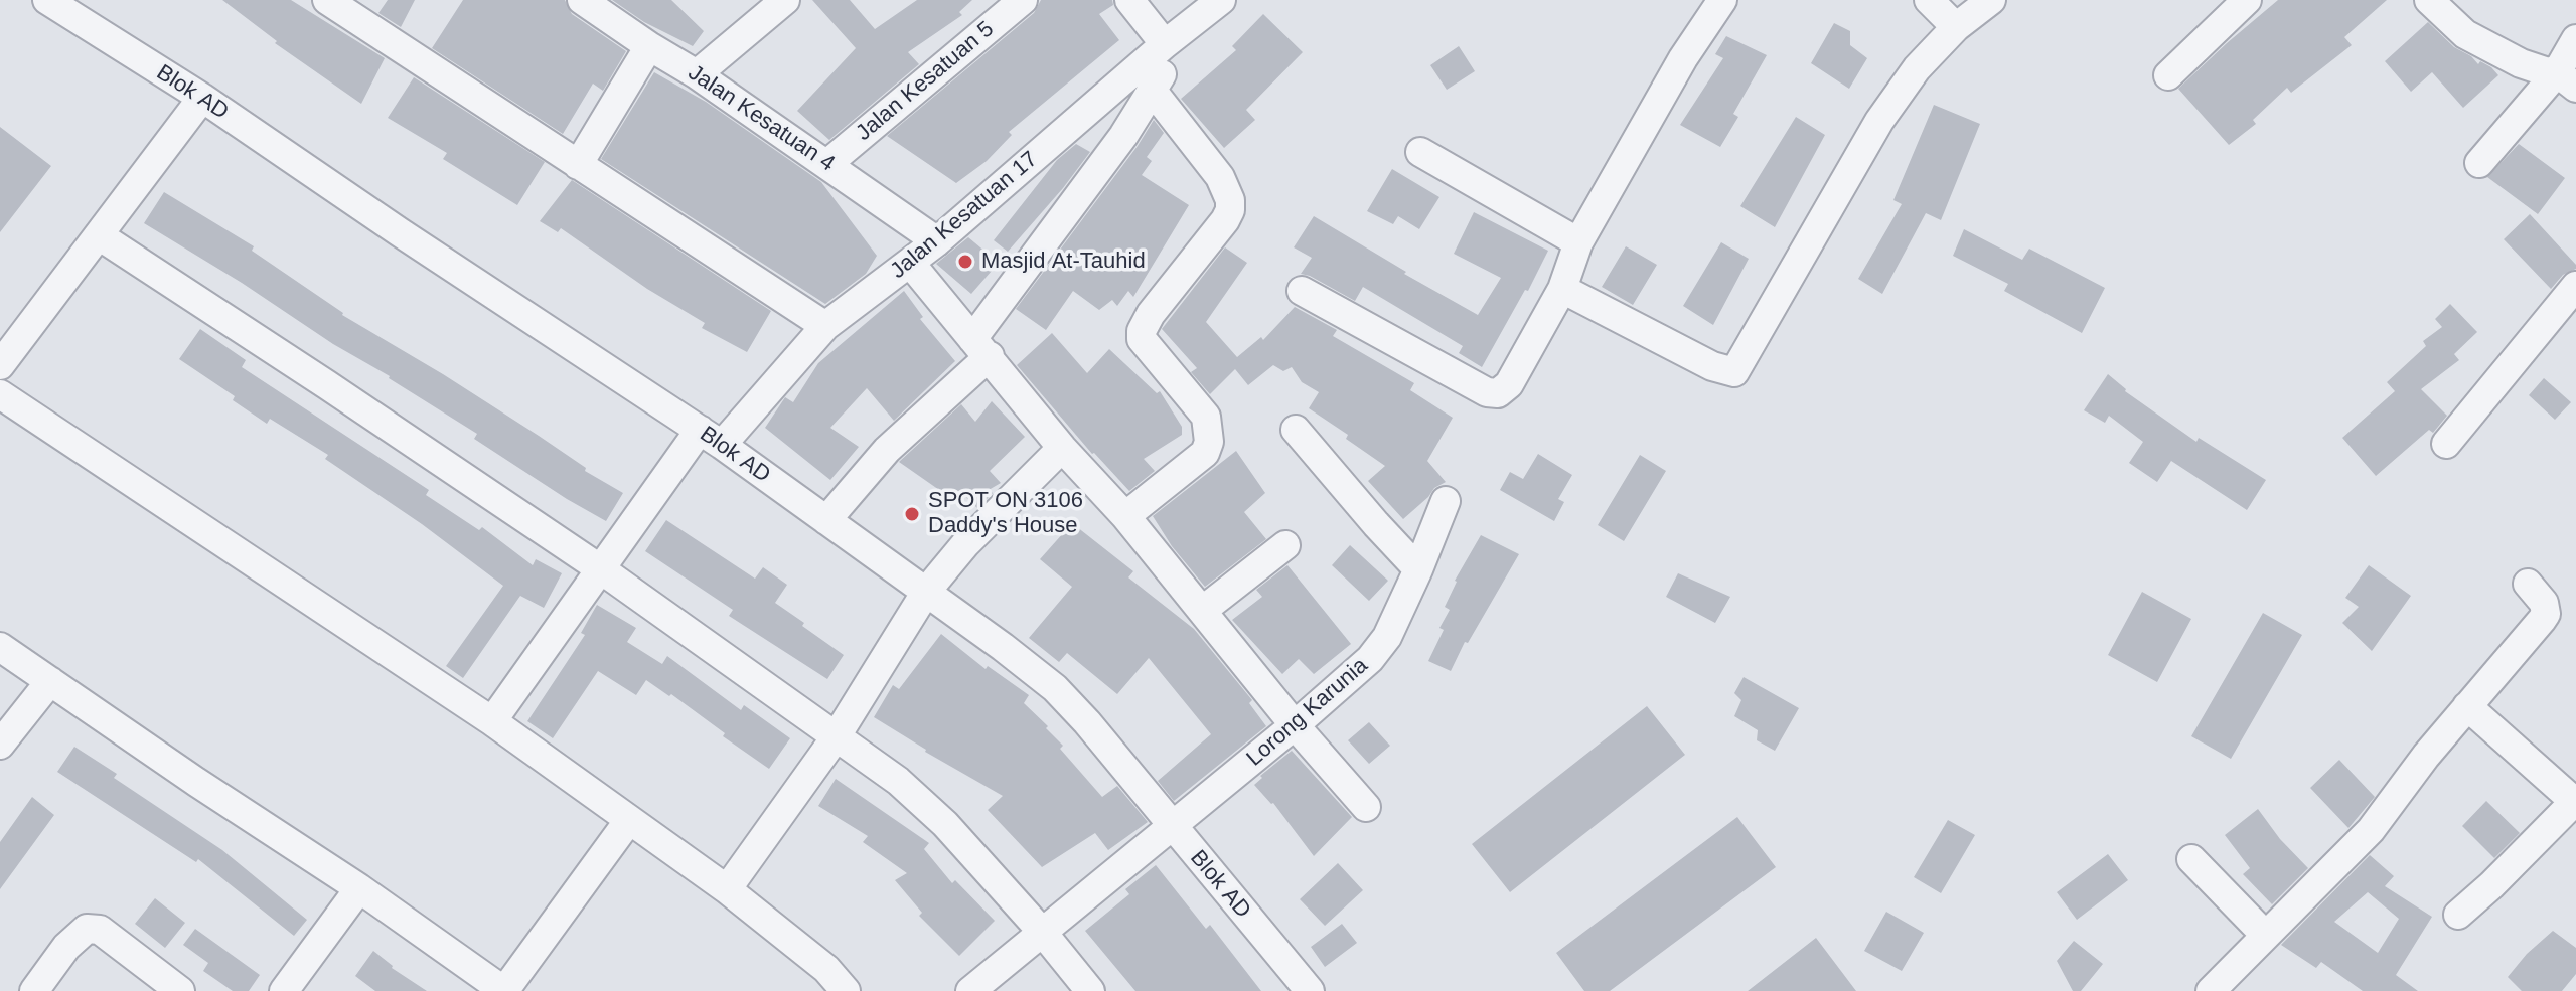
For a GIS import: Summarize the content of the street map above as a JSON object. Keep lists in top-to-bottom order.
{
  "streets": {
    "street": [
      "Jalan Kesatuan 5",
      "Blok AD",
      "Jalan Kesatuan 4",
      "Jalan Kesatuan 17",
      "Lorong Karunia"
    ]
  },
  "crossings": [
    ["Jalan Kesatuan 5", "Jalan Kesatuan 4"],
    ["Blok AD", "Jalan Kesatuan 17"],
    ["Blok AD", "Lorong Karunia"],
    ["Jalan Kesatuan 4", "Jalan Kesatuan 17"]
  ],
  "places": ["Masjid At-Tauhid", "SPOT ON 3106 Daddy's House"]
}
